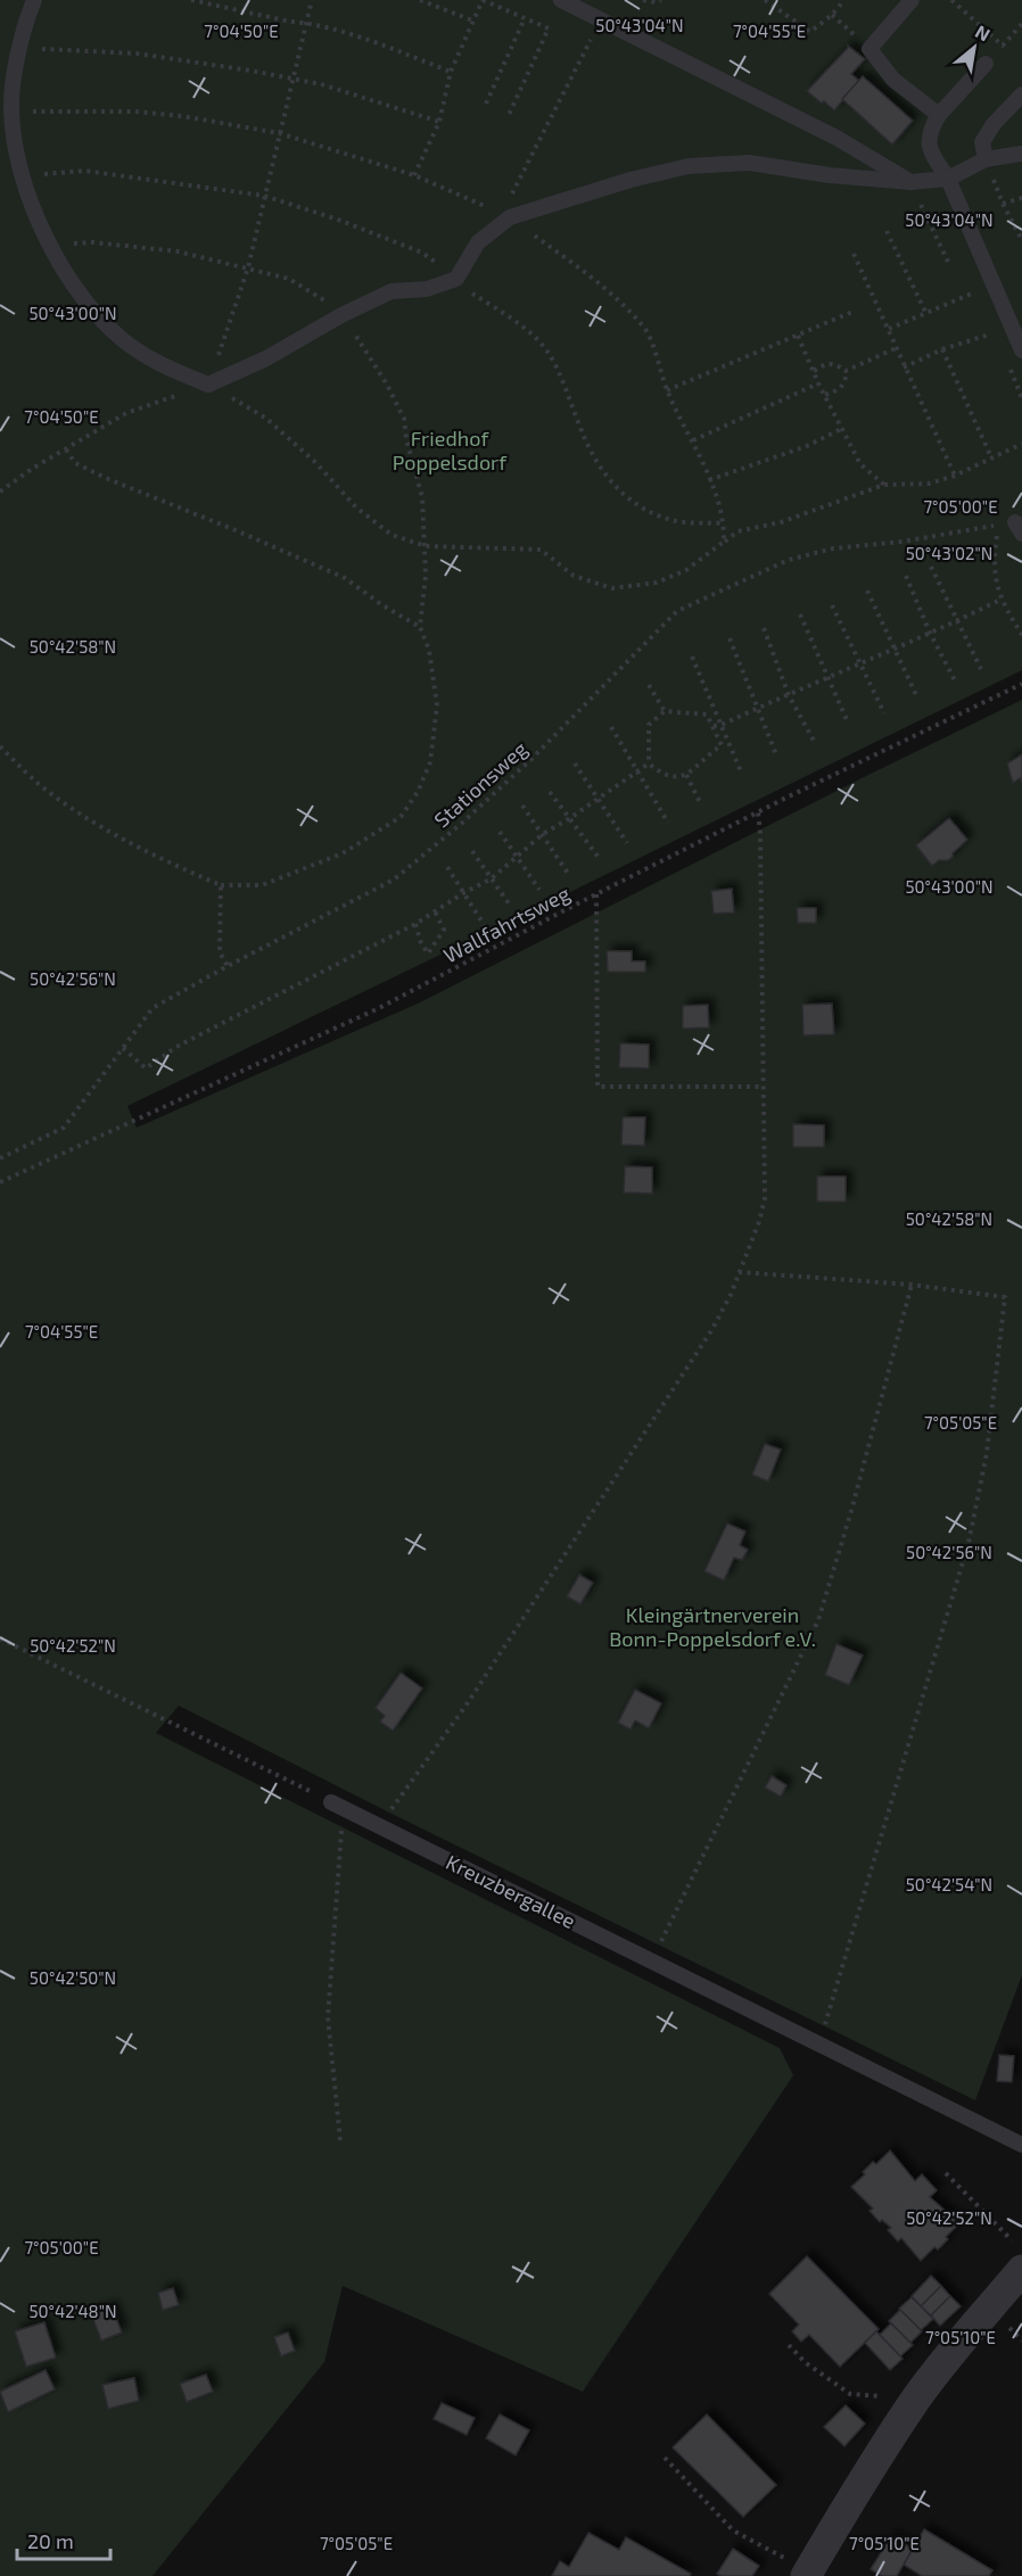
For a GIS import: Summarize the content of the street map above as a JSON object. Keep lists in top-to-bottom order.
{
  "streets": {
    "lane": ["Kreuzbergallee"],
    "path": ["Stationsweg", "Wallfahrtsweg"]
  },
  "parks": ["Friedhof Poppelsdorf", "Kleingärtnerverein Bonn-Poppelsdorf e.V."],
  "scale_bar": "20 m",
  "north": "top right",
  "coordinates": [
    "50°43'04\"N",
    "7°04'50\"E",
    "7°04'55\"E",
    "50°43'00\"N",
    "7°05'00\"E",
    "50°43'02\"N",
    "50°42'58\"N",
    "50°42'56\"N",
    "7°05'05\"E",
    "50°42'52\"N",
    "50°42'54\"N",
    "50°42'50\"N",
    "50°42'48\"N",
    "7°05'10\"E"
  ]
}
